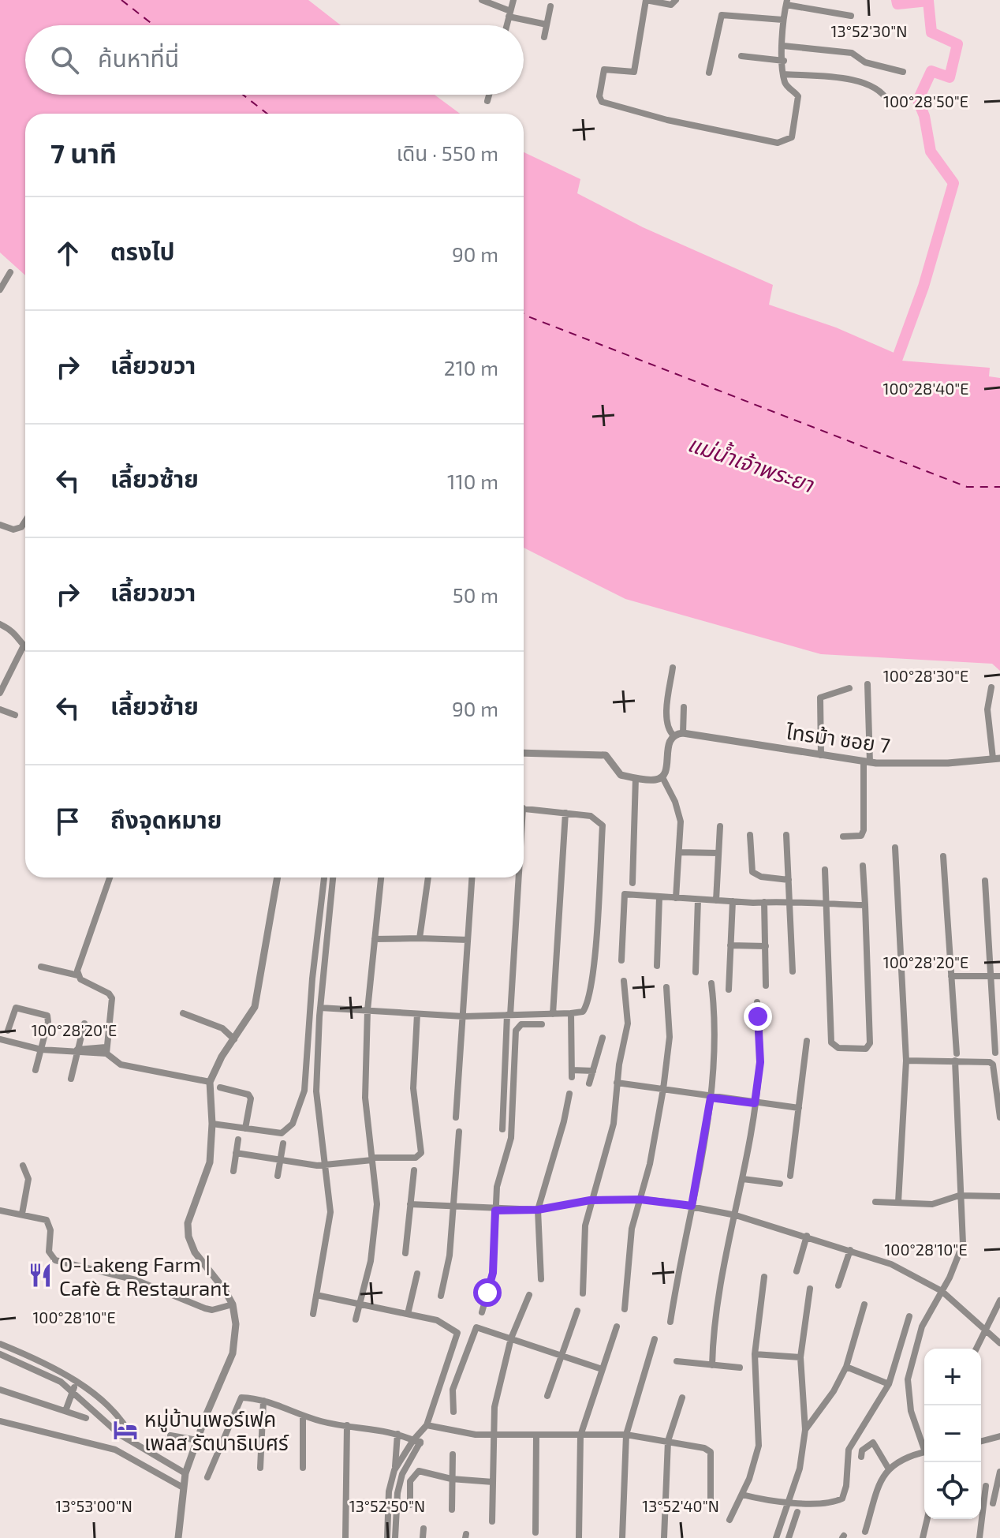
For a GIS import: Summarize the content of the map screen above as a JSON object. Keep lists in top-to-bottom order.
{
  "streets": {
    "street": ["ไทรม้า ซอย 7"]
  },
  "water": ["แม่น้ำเจ้าพระยา"],
  "places": {
    "restaurant": ["O-Lakeng Farm | Cafè & Restaurant"],
    "hotel": ["หมู่บ้านเพอร์เฟค เพลส รัตนาธิเบศร์"]
  },
  "page": {
    "search": "ค้นหาที่นี่",
    "heading": ["7 นาที", "เดิน · 550 m"],
    "list": [
      ["ตรงไป", "90 m"],
      ["เลี้ยวขวา", "210 m"],
      ["เลี้ยวซ้าย", "110 m"],
      ["เลี้ยวขวา", "50 m"],
      ["เลี้ยวซ้าย", "90 m"],
      "ถึงจุดหมาย"
    ],
    "map_buttons": ["+", "−"]
  },
  "coordinates": [
    "13°52'30\"N",
    "100°28'50\"E",
    "100°28'40\"E",
    "100°28'30\"E",
    "100°28'20\"E",
    "100°28'10\"E",
    "13°53'00\"N",
    "13°52'50\"N",
    "13°52'40\"N"
  ]
}
